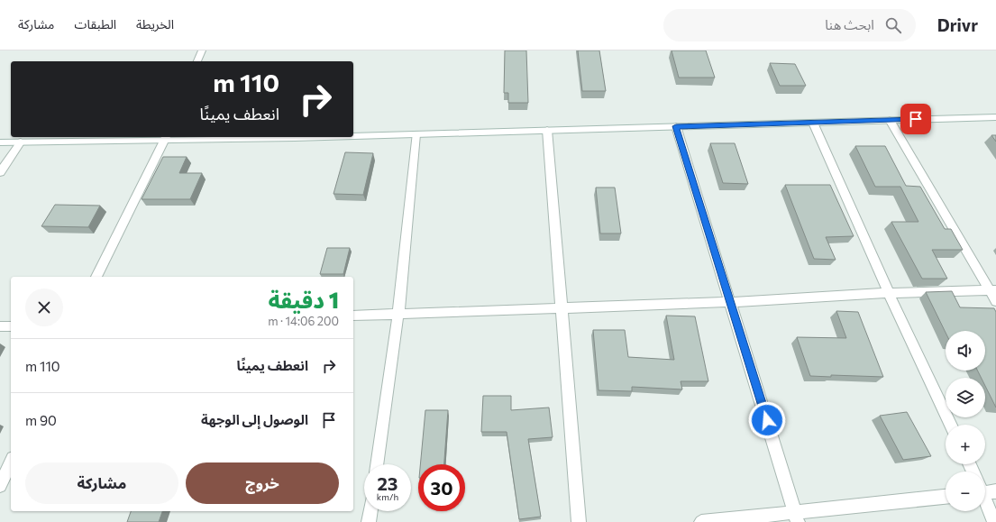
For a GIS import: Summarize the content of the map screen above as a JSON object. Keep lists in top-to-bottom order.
{
  "page": {
    "header": "Drivr",
    "search": "ابحث هنا",
    "nav": ["الخريطة", "الطبقات", "مشاركة"],
    "turn": ["110 m", "انعطف يمينًا"],
    "heading": ["1 دقيقة", "200 m · 14:06"],
    "map_buttons": ["+", "−"],
    "list": [
      {
        "name": "انعطف يمينًا",
        "value": "110 m"
      },
      {
        "name": "الوصول إلى الوجهة",
        "value": "90 m"
      }
    ],
    "buttons": ["خروج", "مشاركة"],
    "speed": "23 km/h",
    "limit": "30"
  }
}
